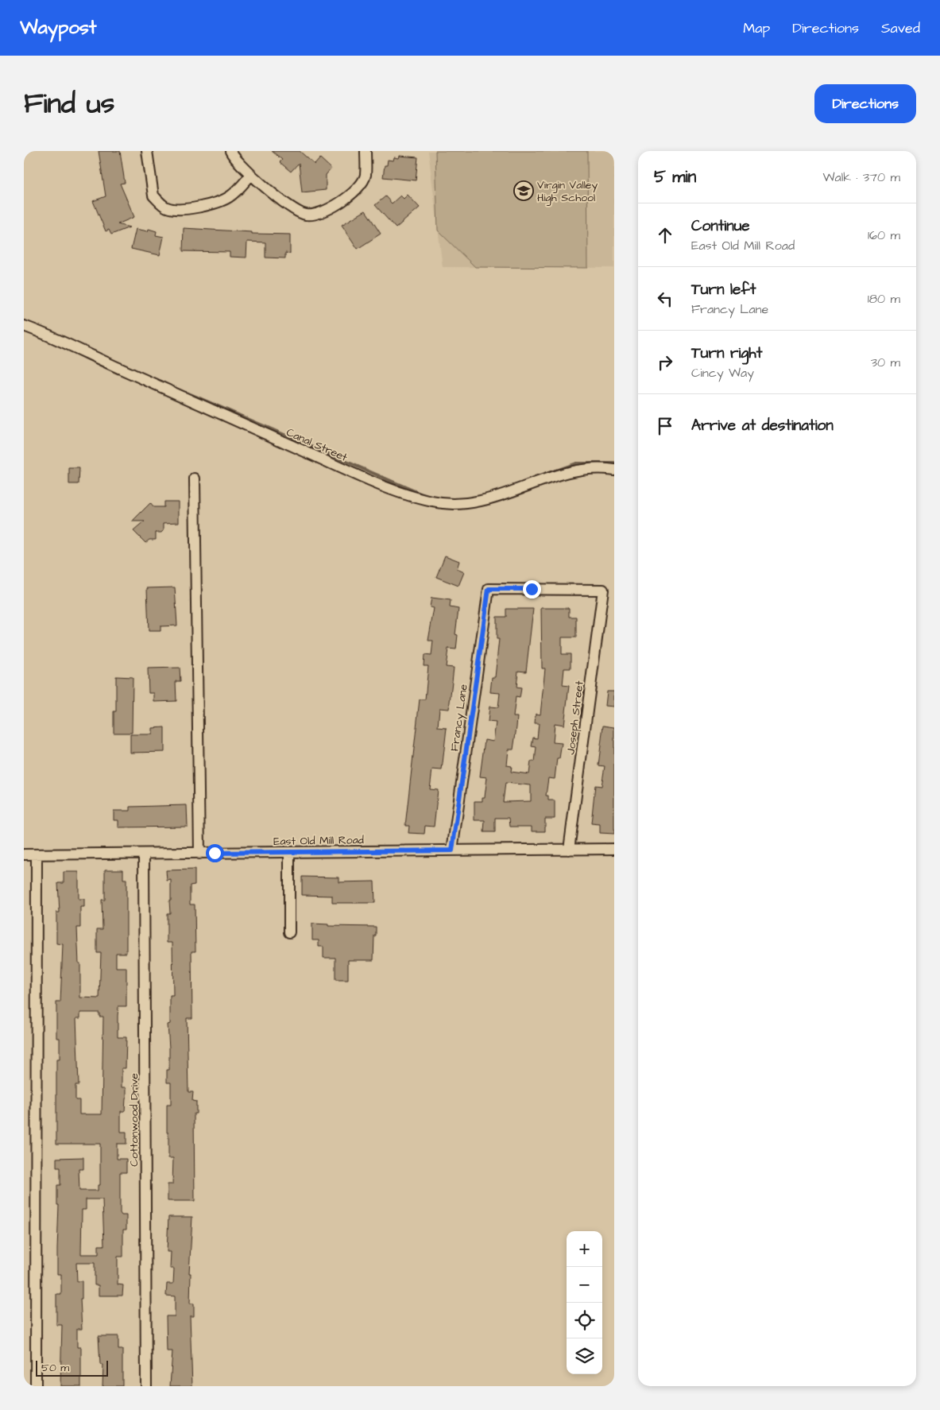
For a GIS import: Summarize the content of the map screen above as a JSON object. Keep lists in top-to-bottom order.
{
  "streets": {
    "street": [
      "Canal Street",
      "Francy Lane",
      "Joseph Street",
      "East Old Mill Road",
      "Cottonwood Drive"
    ]
  },
  "crossings": [
    ["Francy Lane", "Joseph Street"],
    ["Francy Lane", "East Old Mill Road"],
    ["Joseph Street", "East Old Mill Road"],
    ["East Old Mill Road", "Cottonwood Drive"]
  ],
  "places": {
    "school or university": ["Virgin Valley High School"]
  },
  "scale_bar": "50 m",
  "page": {
    "header": "Waypost",
    "nav": ["Map", "Directions", "Saved"],
    "title": "Find us",
    "buttons": "Directions",
    "heading": ["5 min", "Walk · 370 m"],
    "list": [
      ["Continue", "East Old Mill Road", "160 m"],
      ["Turn left", "Francy Lane", "180 m"],
      ["Turn right", "Cincy Way", "30 m"],
      "Arrive at destination"
    ],
    "map_buttons": ["+", "−"],
    "scale": "50 m"
  }
}
